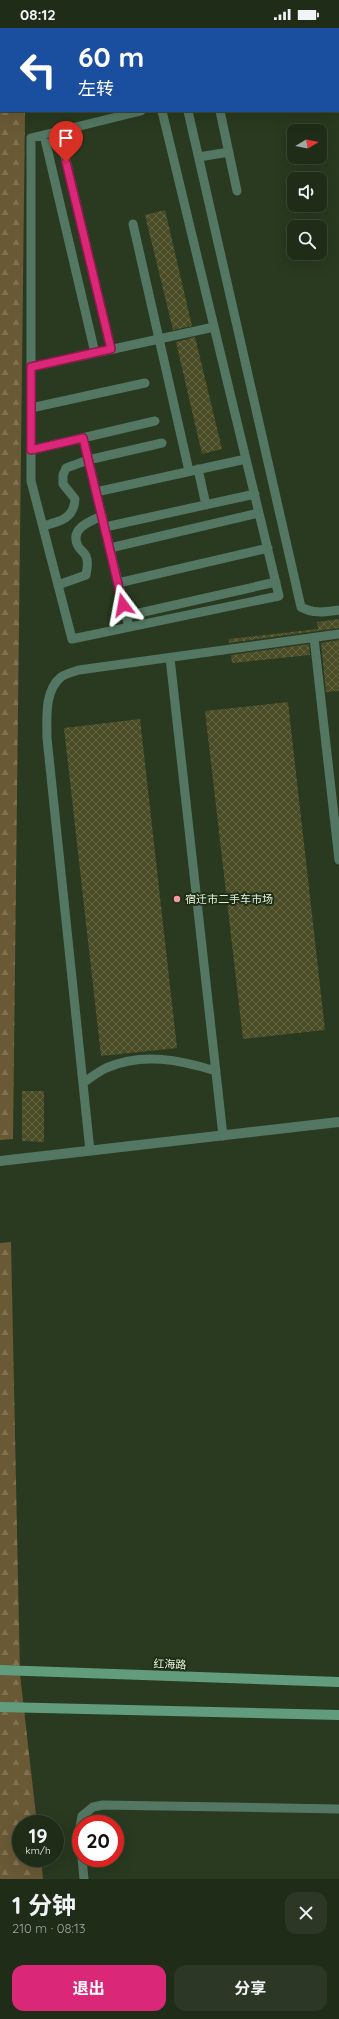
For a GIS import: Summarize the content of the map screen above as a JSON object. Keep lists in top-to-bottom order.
{
  "streets": {
    "street": ["红海路"]
  },
  "places": ["宿迁市二手车市场"],
  "north": "right",
  "page": {
    "status": "08:12",
    "turn": ["60 m", "左转"],
    "speed": "19 km/h",
    "limit": "20",
    "heading": ["1 分钟", "210 m · 08:13"],
    "buttons": ["退出", "分享"]
  }
}
